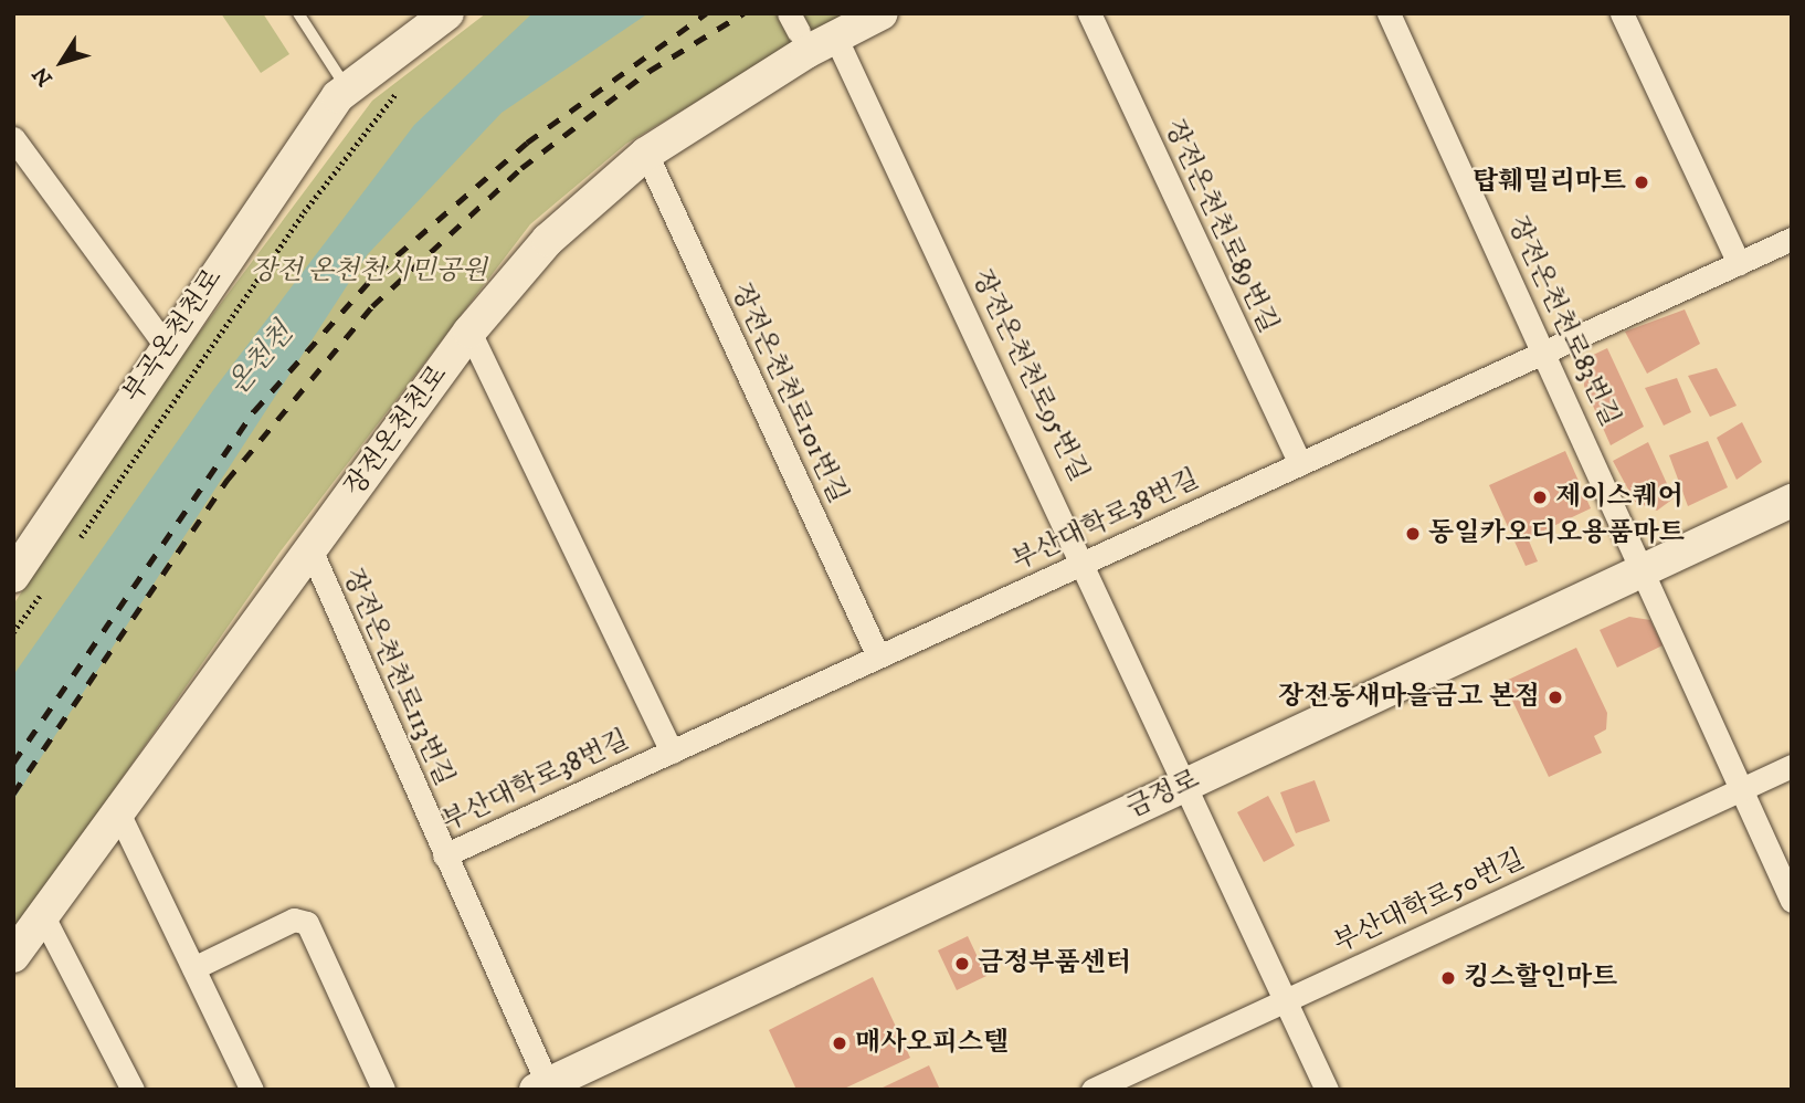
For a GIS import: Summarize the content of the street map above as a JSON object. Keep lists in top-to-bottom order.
{
  "streets": {
    "main road": ["부곡온천천로", "장전온천천로", "금정로"],
    "street": [
      "장전온천천로89번길",
      "장전온천천로83번길",
      "장전온천천로95번길",
      "장전온천천로101번길",
      "부산대학로38번길",
      "장전온천천로113번길",
      "부산대학로50번길"
    ]
  },
  "crossings": [
    ["장전온천천로89번길", "부산대학로38번길"],
    ["장전온천천로83번길", "부산대학로38번길"],
    ["장전온천천로83번길", "금정로"],
    ["장전온천천로83번길", "부산대학로50번길"],
    ["장전온천천로95번길", "장전온천천로"],
    ["장전온천천로95번길", "부산대학로38번길"],
    ["장전온천천로95번길", "금정로"],
    ["장전온천천로95번길", "부산대학로50번길"],
    ["장전온천천로101번길", "장전온천천로"],
    ["장전온천천로101번길", "부산대학로38번길"],
    ["장전온천천로", "장전온천천로113번길"],
    ["부산대학로38번길", "장전온천천로113번길"],
    ["장전온천천로113번길", "금정로"]
  ],
  "water": ["온천천"],
  "parks": ["장전 온천천시민공원"],
  "places": [
    "탑훼밀리마트",
    "제이스퀘어",
    "동일카오디오용품마트",
    "장전동새마을금고 본점",
    "금정부품센터",
    "킹스할인마트",
    "매사오피스텔"
  ],
  "north": "bottom left"
}
